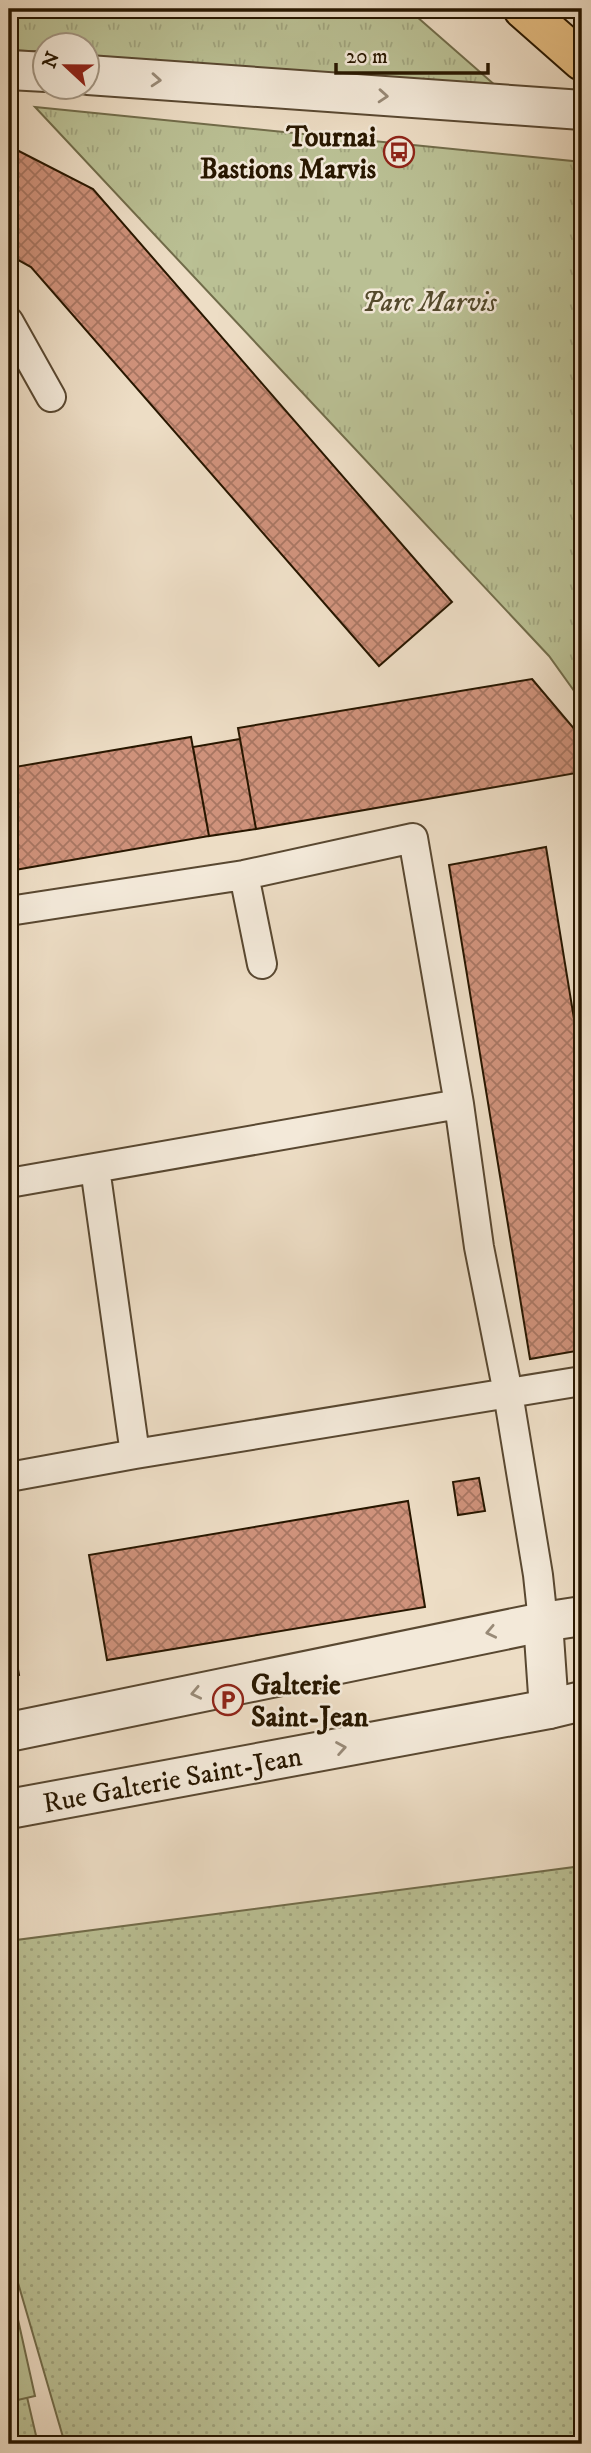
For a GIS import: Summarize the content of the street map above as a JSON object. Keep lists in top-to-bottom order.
{
  "streets": {
    "street": ["Rue Galterie Saint-Jean"]
  },
  "parks": ["Parc Marvis"],
  "places": {
    "bus stop": ["Tournai Bastions Marvis"],
    "parking": ["Galterie Saint-Jean"]
  },
  "scale_bar": "20 m",
  "north": "left"
}
